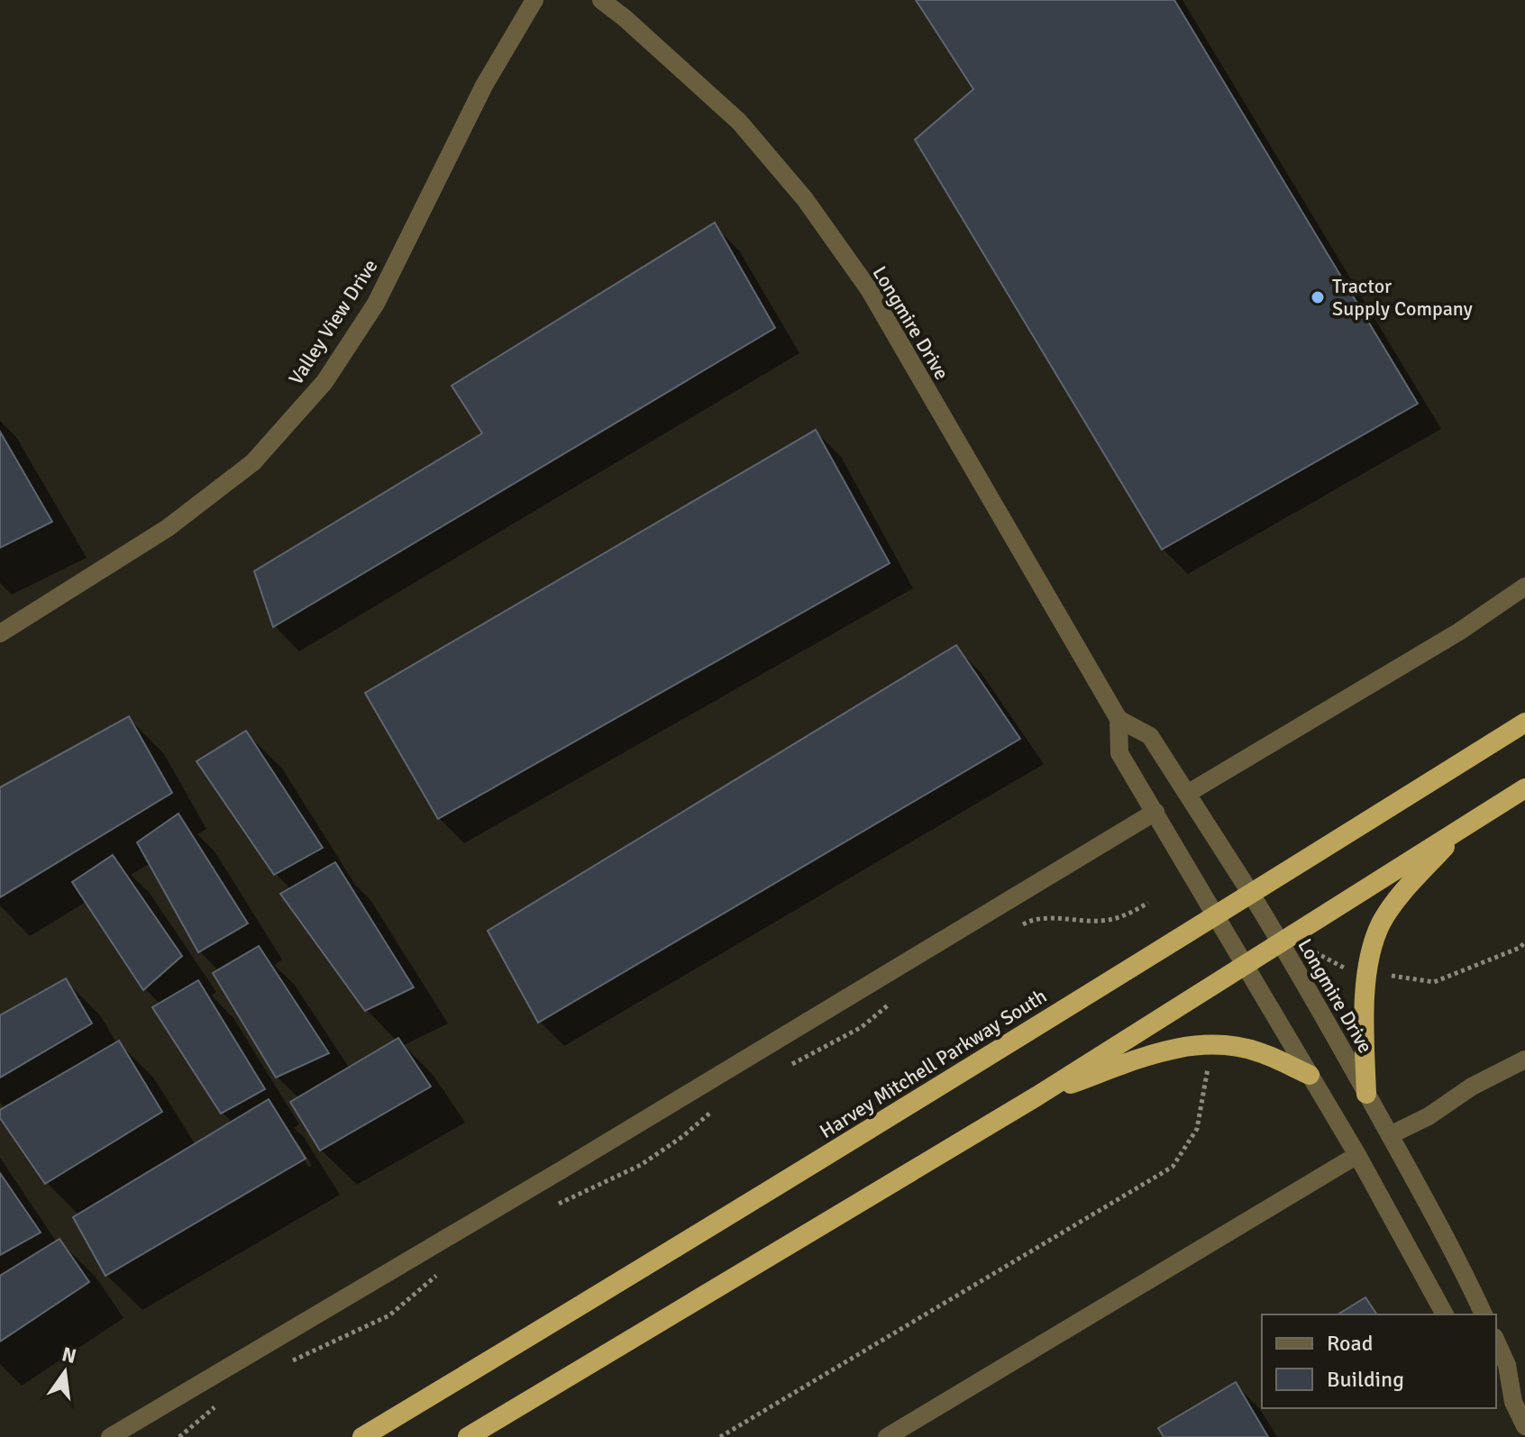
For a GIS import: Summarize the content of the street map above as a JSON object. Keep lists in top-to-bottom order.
{
  "streets": {
    "highway": ["Harvey Mitchell Parkway South"],
    "street": ["Valley View Drive", "Longmire Drive"]
  },
  "crossings": [
    ["Longmire Drive", "Harvey Mitchell Parkway South"]
  ],
  "places": ["Tractor Supply Company"],
  "legend": ["Road", "Building"],
  "north": "top"
}
